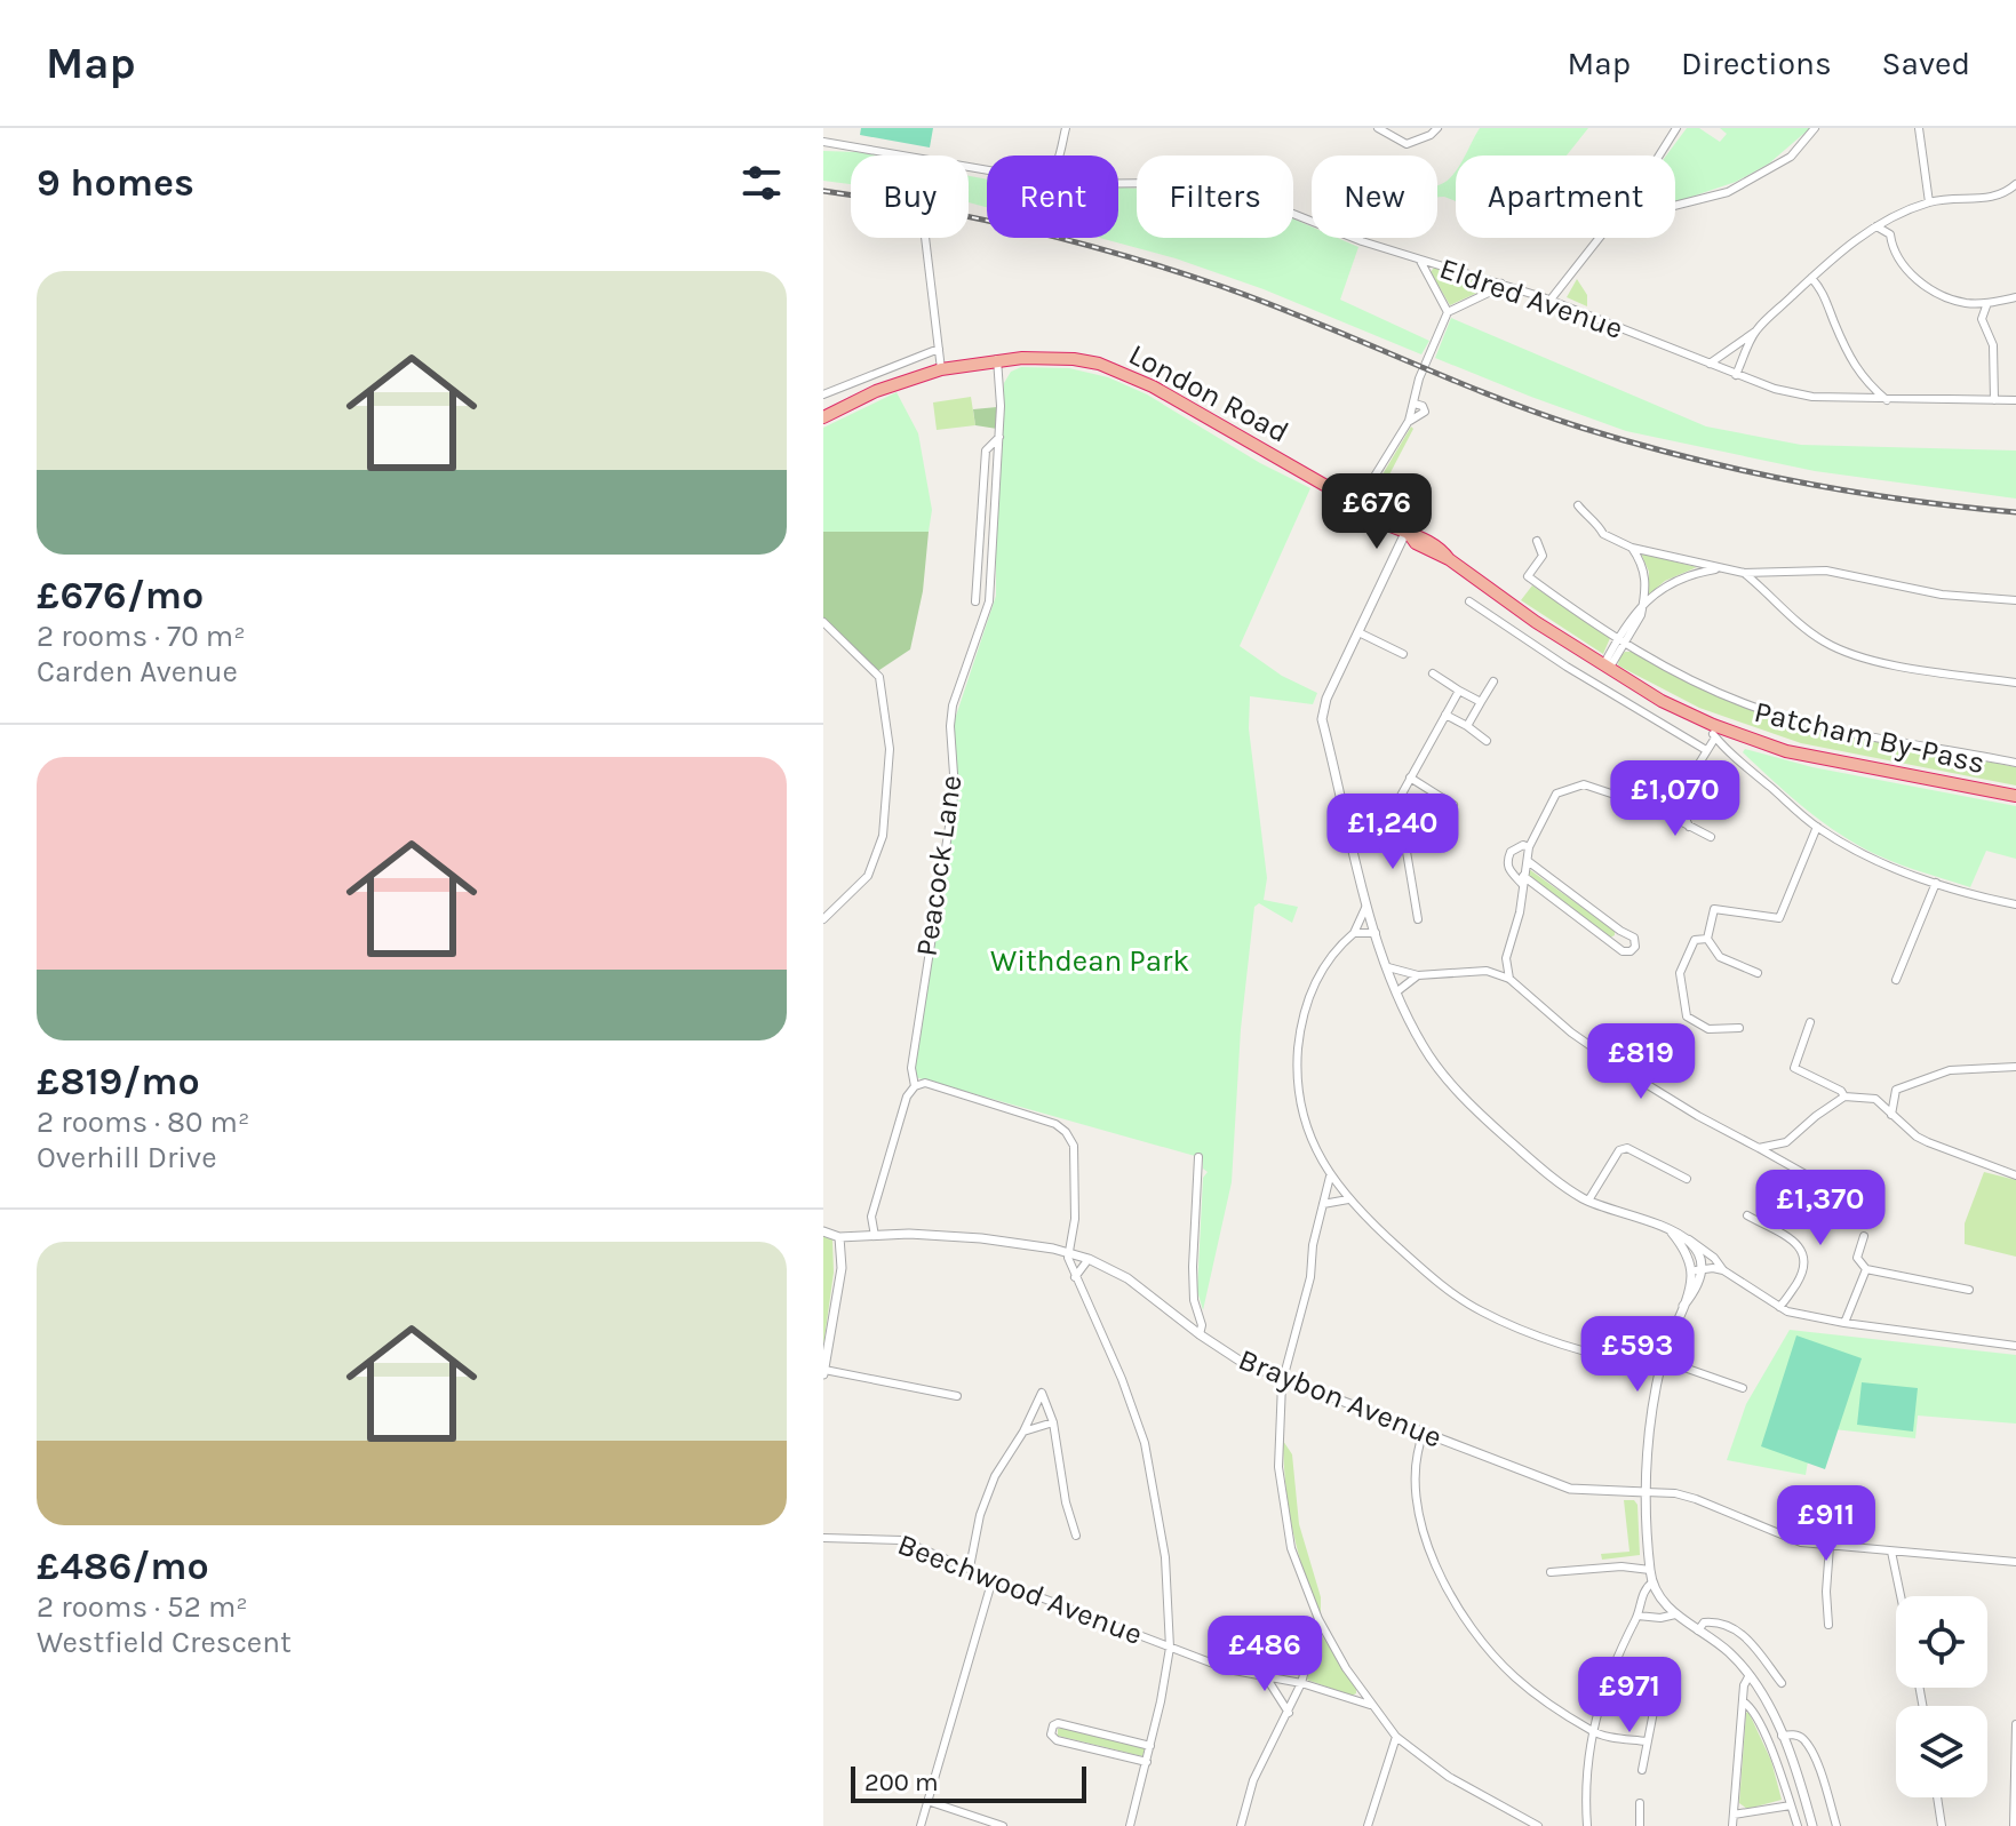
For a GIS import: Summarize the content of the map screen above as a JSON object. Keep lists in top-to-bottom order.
{
  "streets": {
    "highway": ["London Road", "Patcham By-Pass"],
    "street": [
      "Eldred Avenue",
      "Peacock Lane",
      "Braybon Avenue",
      "Beechwood Avenue"
    ]
  },
  "crossings": [
    ["London Road", "Patcham By-Pass"],
    ["London Road", "Peacock Lane"],
    ["Peacock Lane", "Braybon Avenue"]
  ],
  "parks": ["Withdean Park"],
  "scale_bar": "200 m",
  "page": {
    "header": "Map",
    "nav": ["Map", "Directions", "Saved"],
    "heading": "9 homes",
    "chip": [
      "Buy",
      "Rent",
      "Filters",
      "New",
      "Apartment"
    ],
    "list": [
      {
        "name": "£676/mo",
        "note": "2 rooms · 70 m² · Carden Avenue"
      },
      {
        "name": "£819/mo",
        "note": "2 rooms · 80 m² · Overhill Drive"
      },
      {
        "name": "£486/mo",
        "note": "2 rooms · 52 m² · Westfield Crescent"
      }
    ],
    "price": [
      "£676",
      "£1,070",
      "£1,240",
      "£819",
      "£1,370",
      "£593",
      "£911",
      "£486",
      "£971"
    ],
    "scale": "200 m"
  }
}
